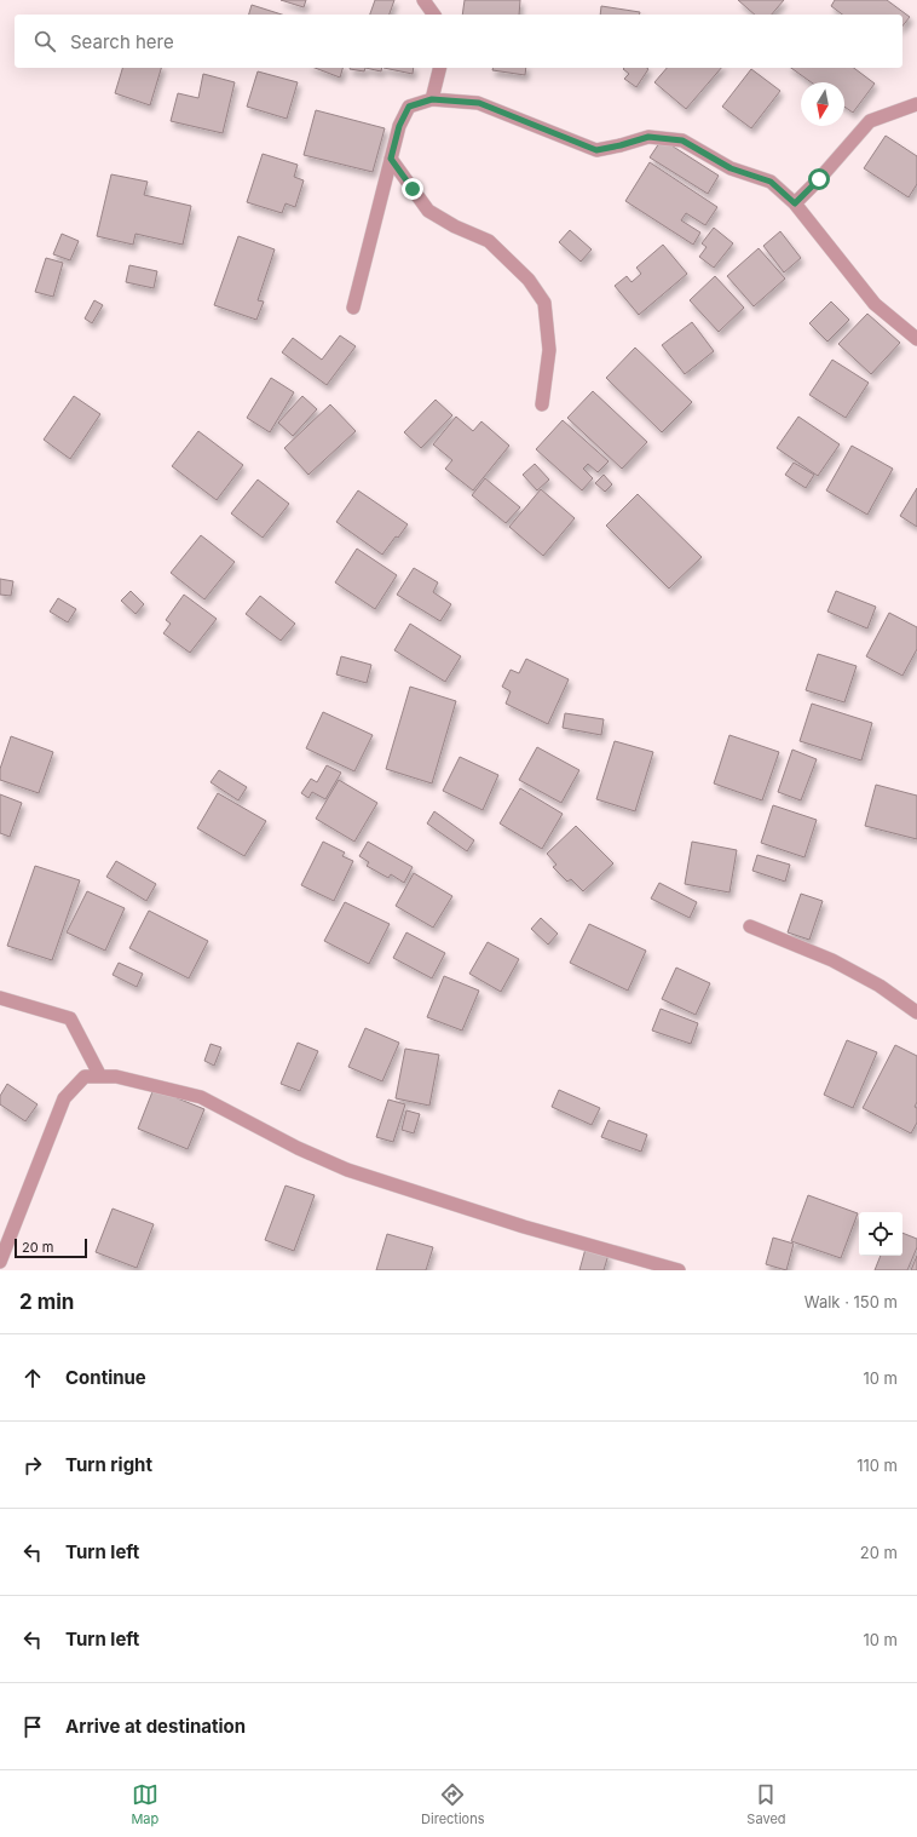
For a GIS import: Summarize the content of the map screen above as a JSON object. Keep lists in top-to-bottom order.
{
  "scale_bar": "20 m",
  "north": "bottom",
  "page": {
    "search": "Search here",
    "scale": "20 m",
    "heading": ["2 min", "Walk · 150 m"],
    "list": [
      ["Continue", "10 m"],
      ["Turn right", "110 m"],
      ["Turn left", "20 m"],
      ["Turn left", "10 m"],
      "Arrive at destination"
    ],
    "nav": ["Map", "Directions", "Saved"]
  }
}
